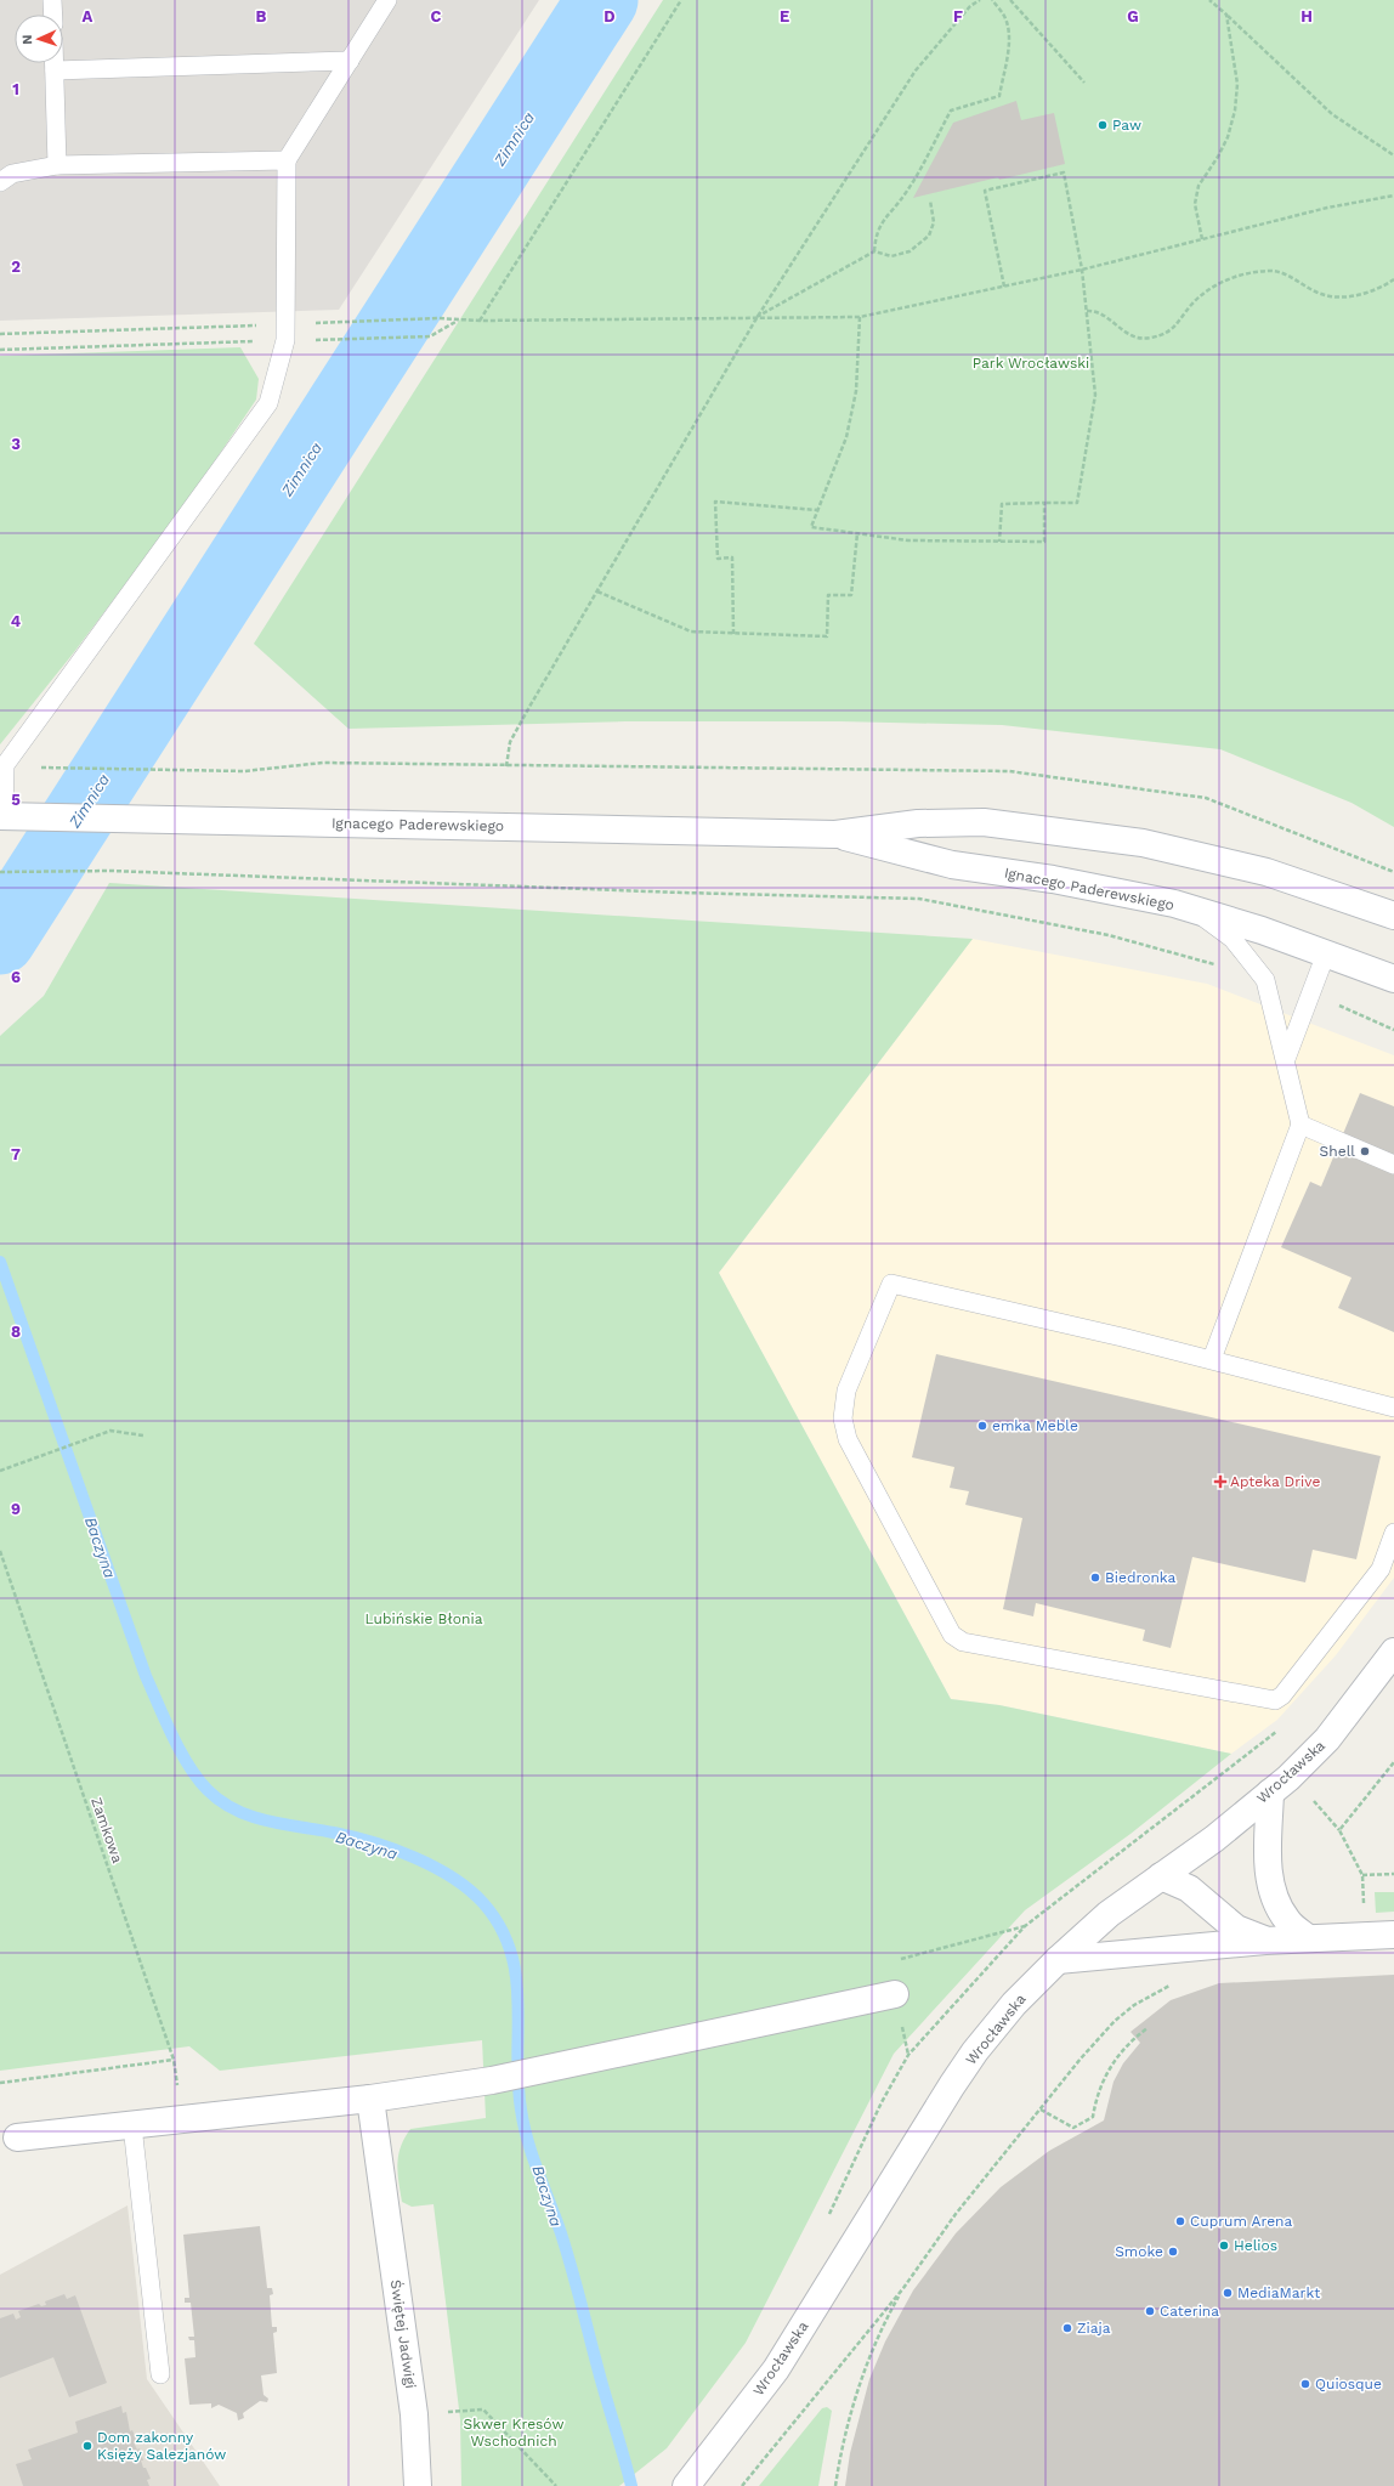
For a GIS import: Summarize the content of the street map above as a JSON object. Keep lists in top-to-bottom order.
{
  "streets": {
    "street": ["Ignacego Paderewskiego", "Wrocławska", "Świętej Jadwigi"],
    "path": ["Zamkowa"]
  },
  "water": ["Zimnica", "Baczyna"],
  "parks": ["Park Wrocławski", "Lubińskie Błonia", "Skwer Kresów Wschodnich"],
  "places": {
    "other": [
      "Paw",
      "Shell",
      "emka Meble",
      "Biedronka",
      "Cuprum Arena",
      "Helios",
      "Smoke",
      "MediaMarkt",
      "Caterina",
      "Ziaja",
      "Quiosque",
      "Dom zakonny Księży Salezjanów"
    ],
    "health": ["Apteka Drive"]
  },
  "north": "left",
  "grid": {
    "columns": [
      "A",
      "B",
      "C",
      "D",
      "E",
      "F",
      "G",
      "H"
    ],
    "rows": [
      "1",
      "2",
      "3",
      "4",
      "5",
      "6",
      "7",
      "8",
      "9"
    ]
  }
}
